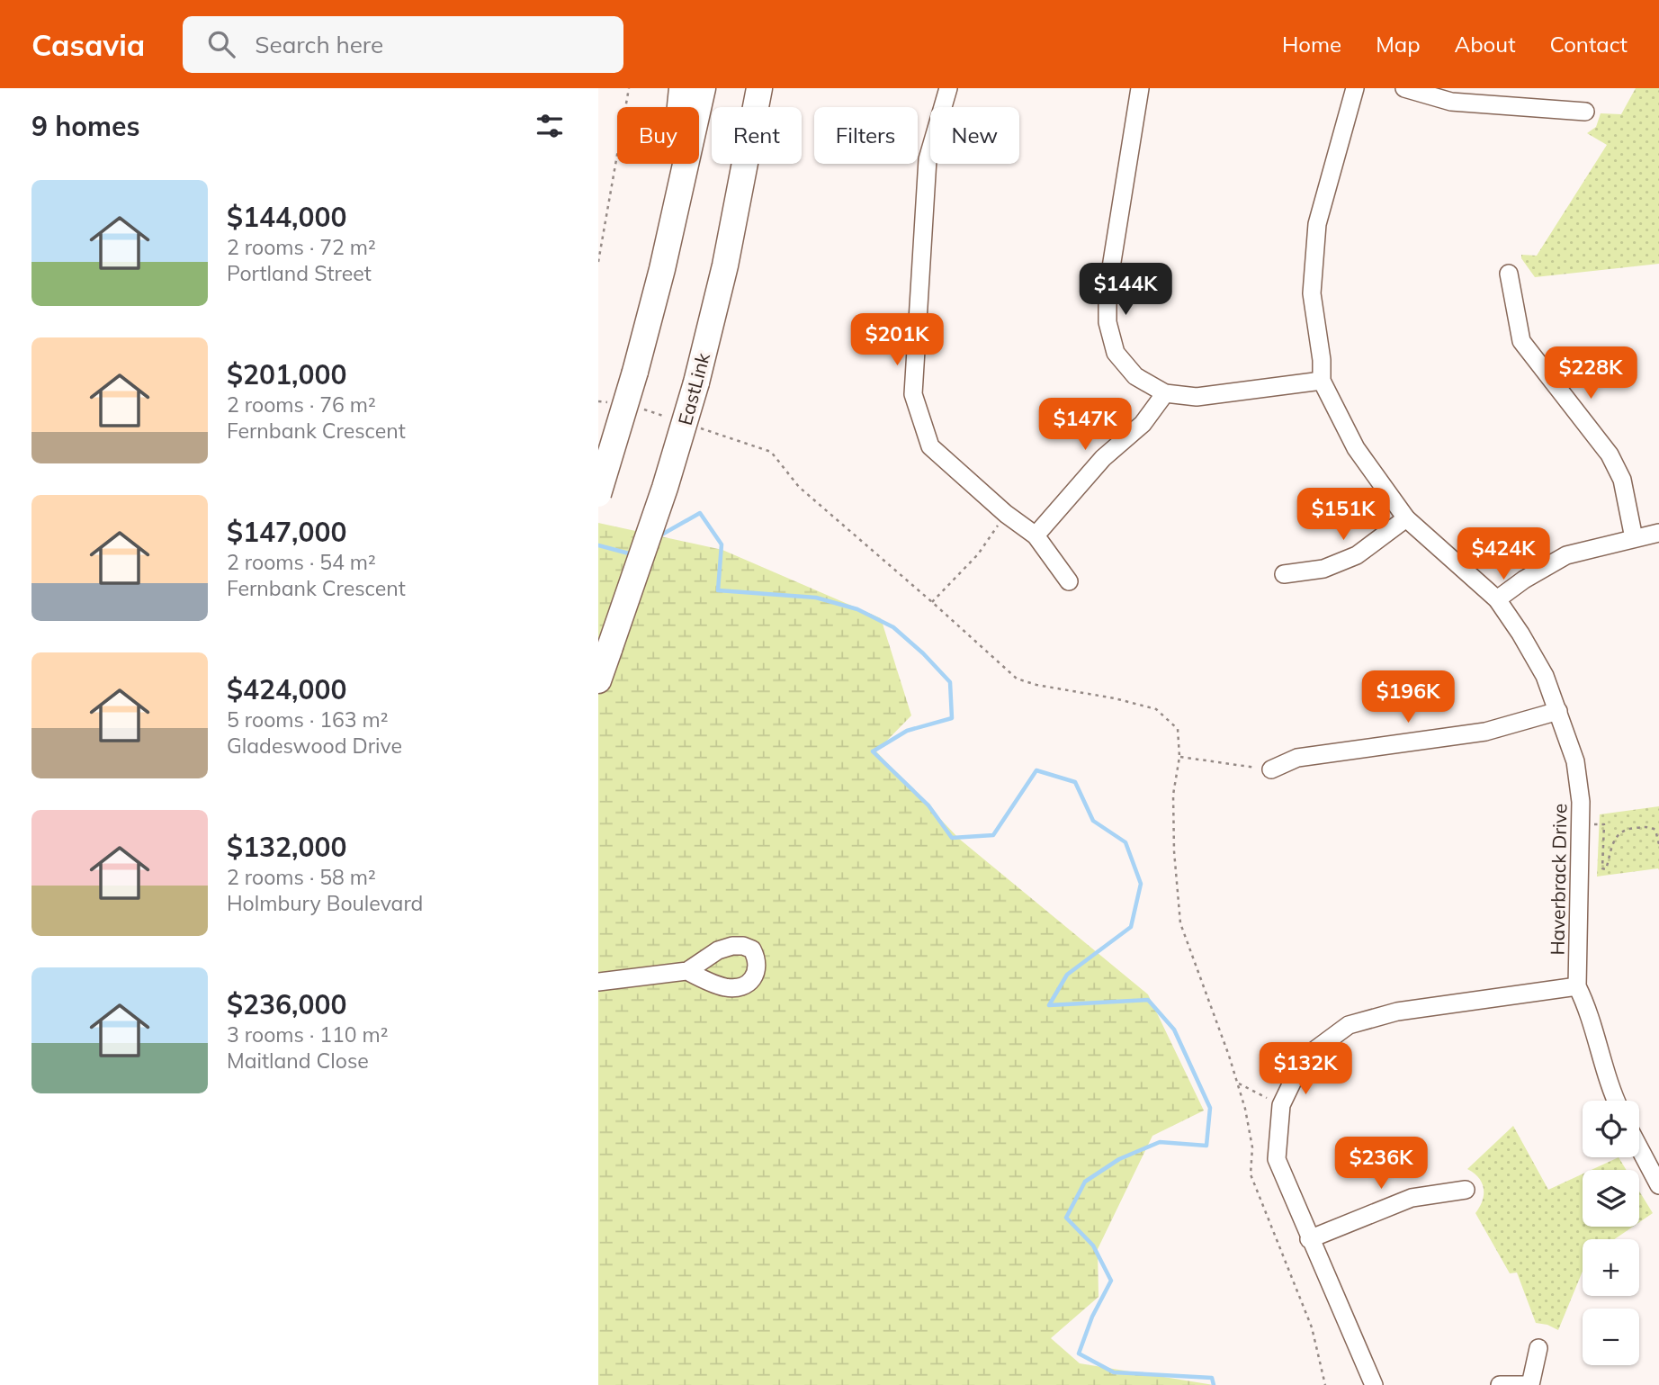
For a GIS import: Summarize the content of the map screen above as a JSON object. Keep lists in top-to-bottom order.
{
  "streets": {
    "highway": ["EastLink"],
    "street": ["Haverbrack Drive"]
  },
  "page": {
    "header": "Casavia",
    "search": "Search here",
    "nav": [
      "Home",
      "Map",
      "About",
      "Contact"
    ],
    "heading": "9 homes",
    "chip": [
      "Buy",
      "Rent",
      "Filters",
      "New"
    ],
    "list": [
      {
        "name": "$144,000",
        "note": "2 rooms · 72 m² · Portland Street"
      },
      {
        "name": "$201,000",
        "note": "2 rooms · 76 m² · Fernbank Crescent"
      },
      {
        "name": "$147,000",
        "note": "2 rooms · 54 m² · Fernbank Crescent"
      },
      {
        "name": "$424,000",
        "note": "5 rooms · 163 m² · Gladeswood Drive"
      },
      {
        "name": "$132,000",
        "note": "2 rooms · 58 m² · Holmbury Boulevard"
      },
      {
        "name": "$236,000",
        "note": "3 rooms · 110 m² · Maitland Close"
      }
    ],
    "price": [
      "$144K",
      "$201K",
      "$228K",
      "$147K",
      "$151K",
      "$424K",
      "$196K",
      "$132K",
      "$236K"
    ],
    "map_buttons": ["+", "−"]
  }
}
